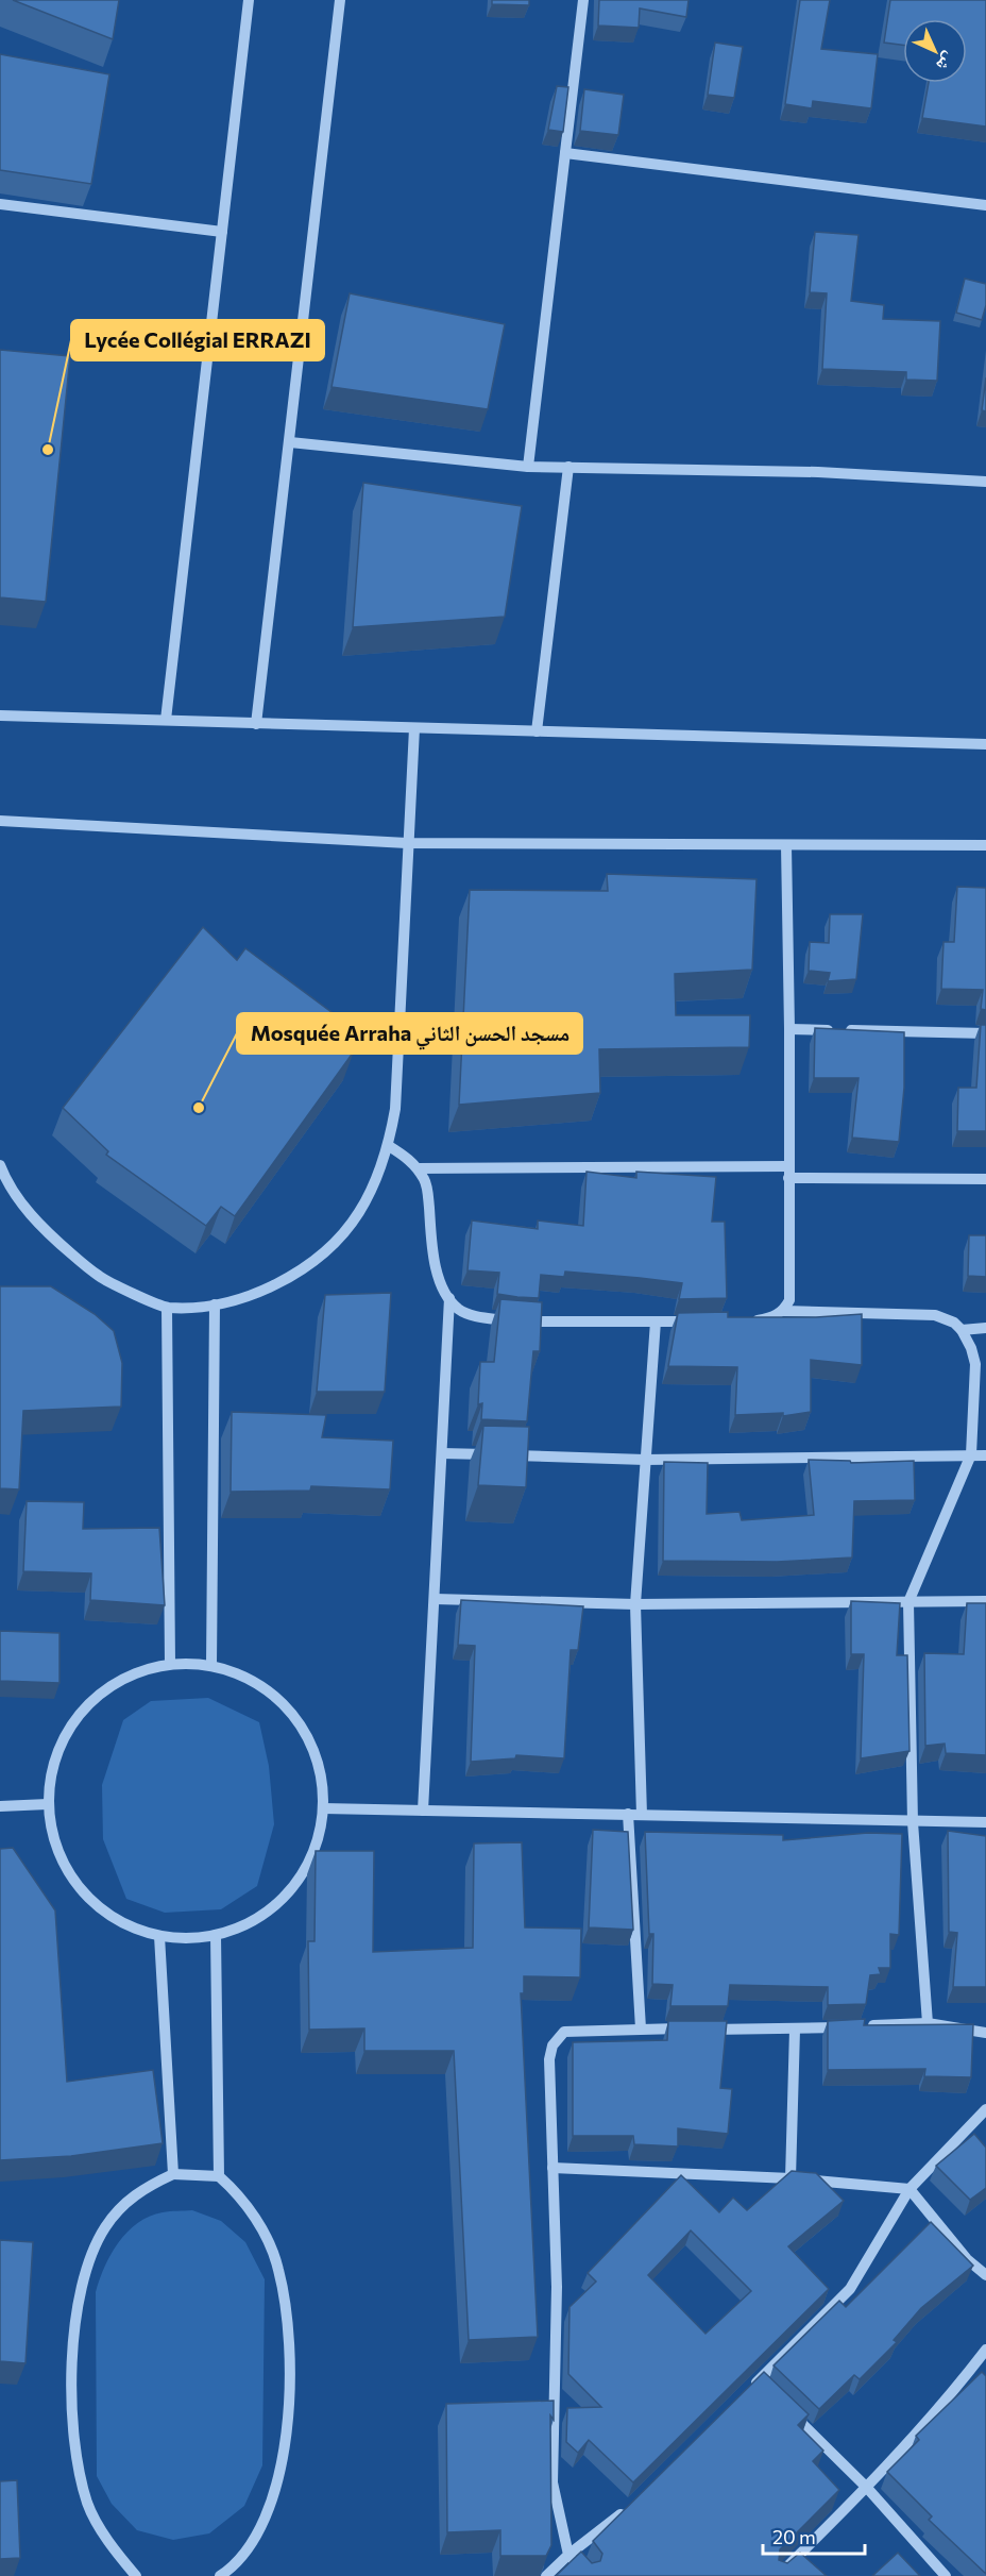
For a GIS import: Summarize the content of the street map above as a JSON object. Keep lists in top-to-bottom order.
{
  "places": ["Lycée Collégial ERRAZI", "Mosquée Arraha مسجد الحسن الثاني"],
  "scale_bar": "20 m",
  "north": "bottom right"
}
